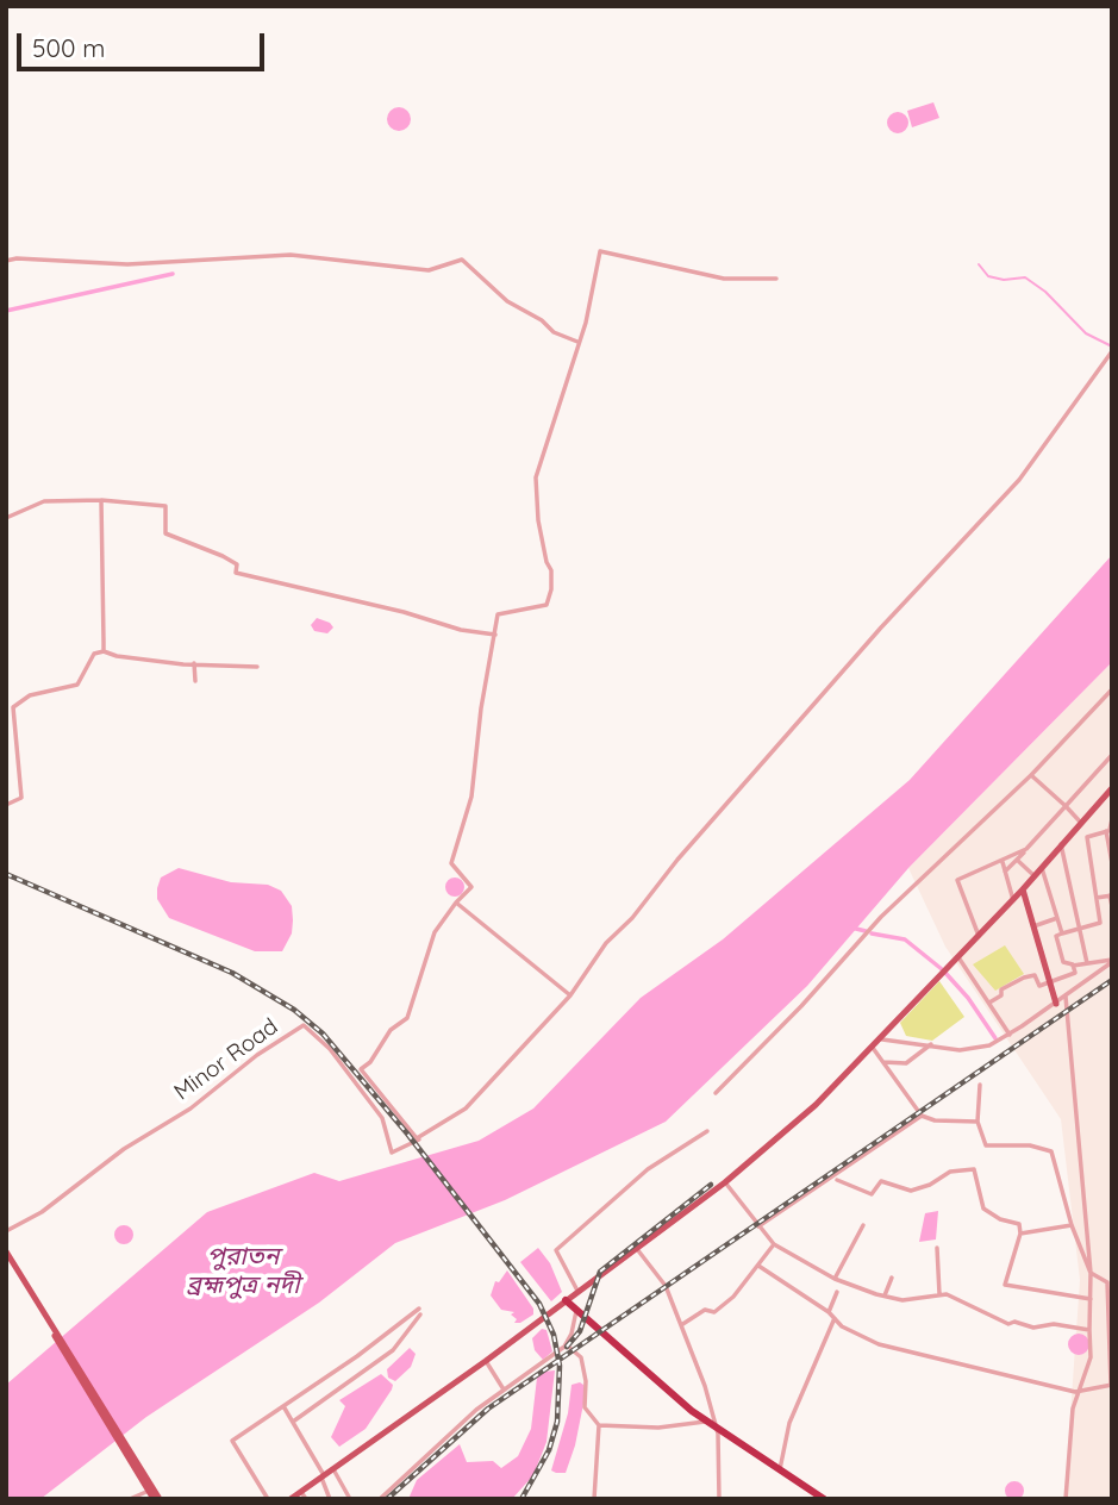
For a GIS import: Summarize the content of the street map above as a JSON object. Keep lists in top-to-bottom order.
{
  "streets": {
    "street": ["Minor Road"]
  },
  "water": ["পুরাতন ব্রহ্মপুত্র নদী"],
  "scale_bar": "500 m"
}
